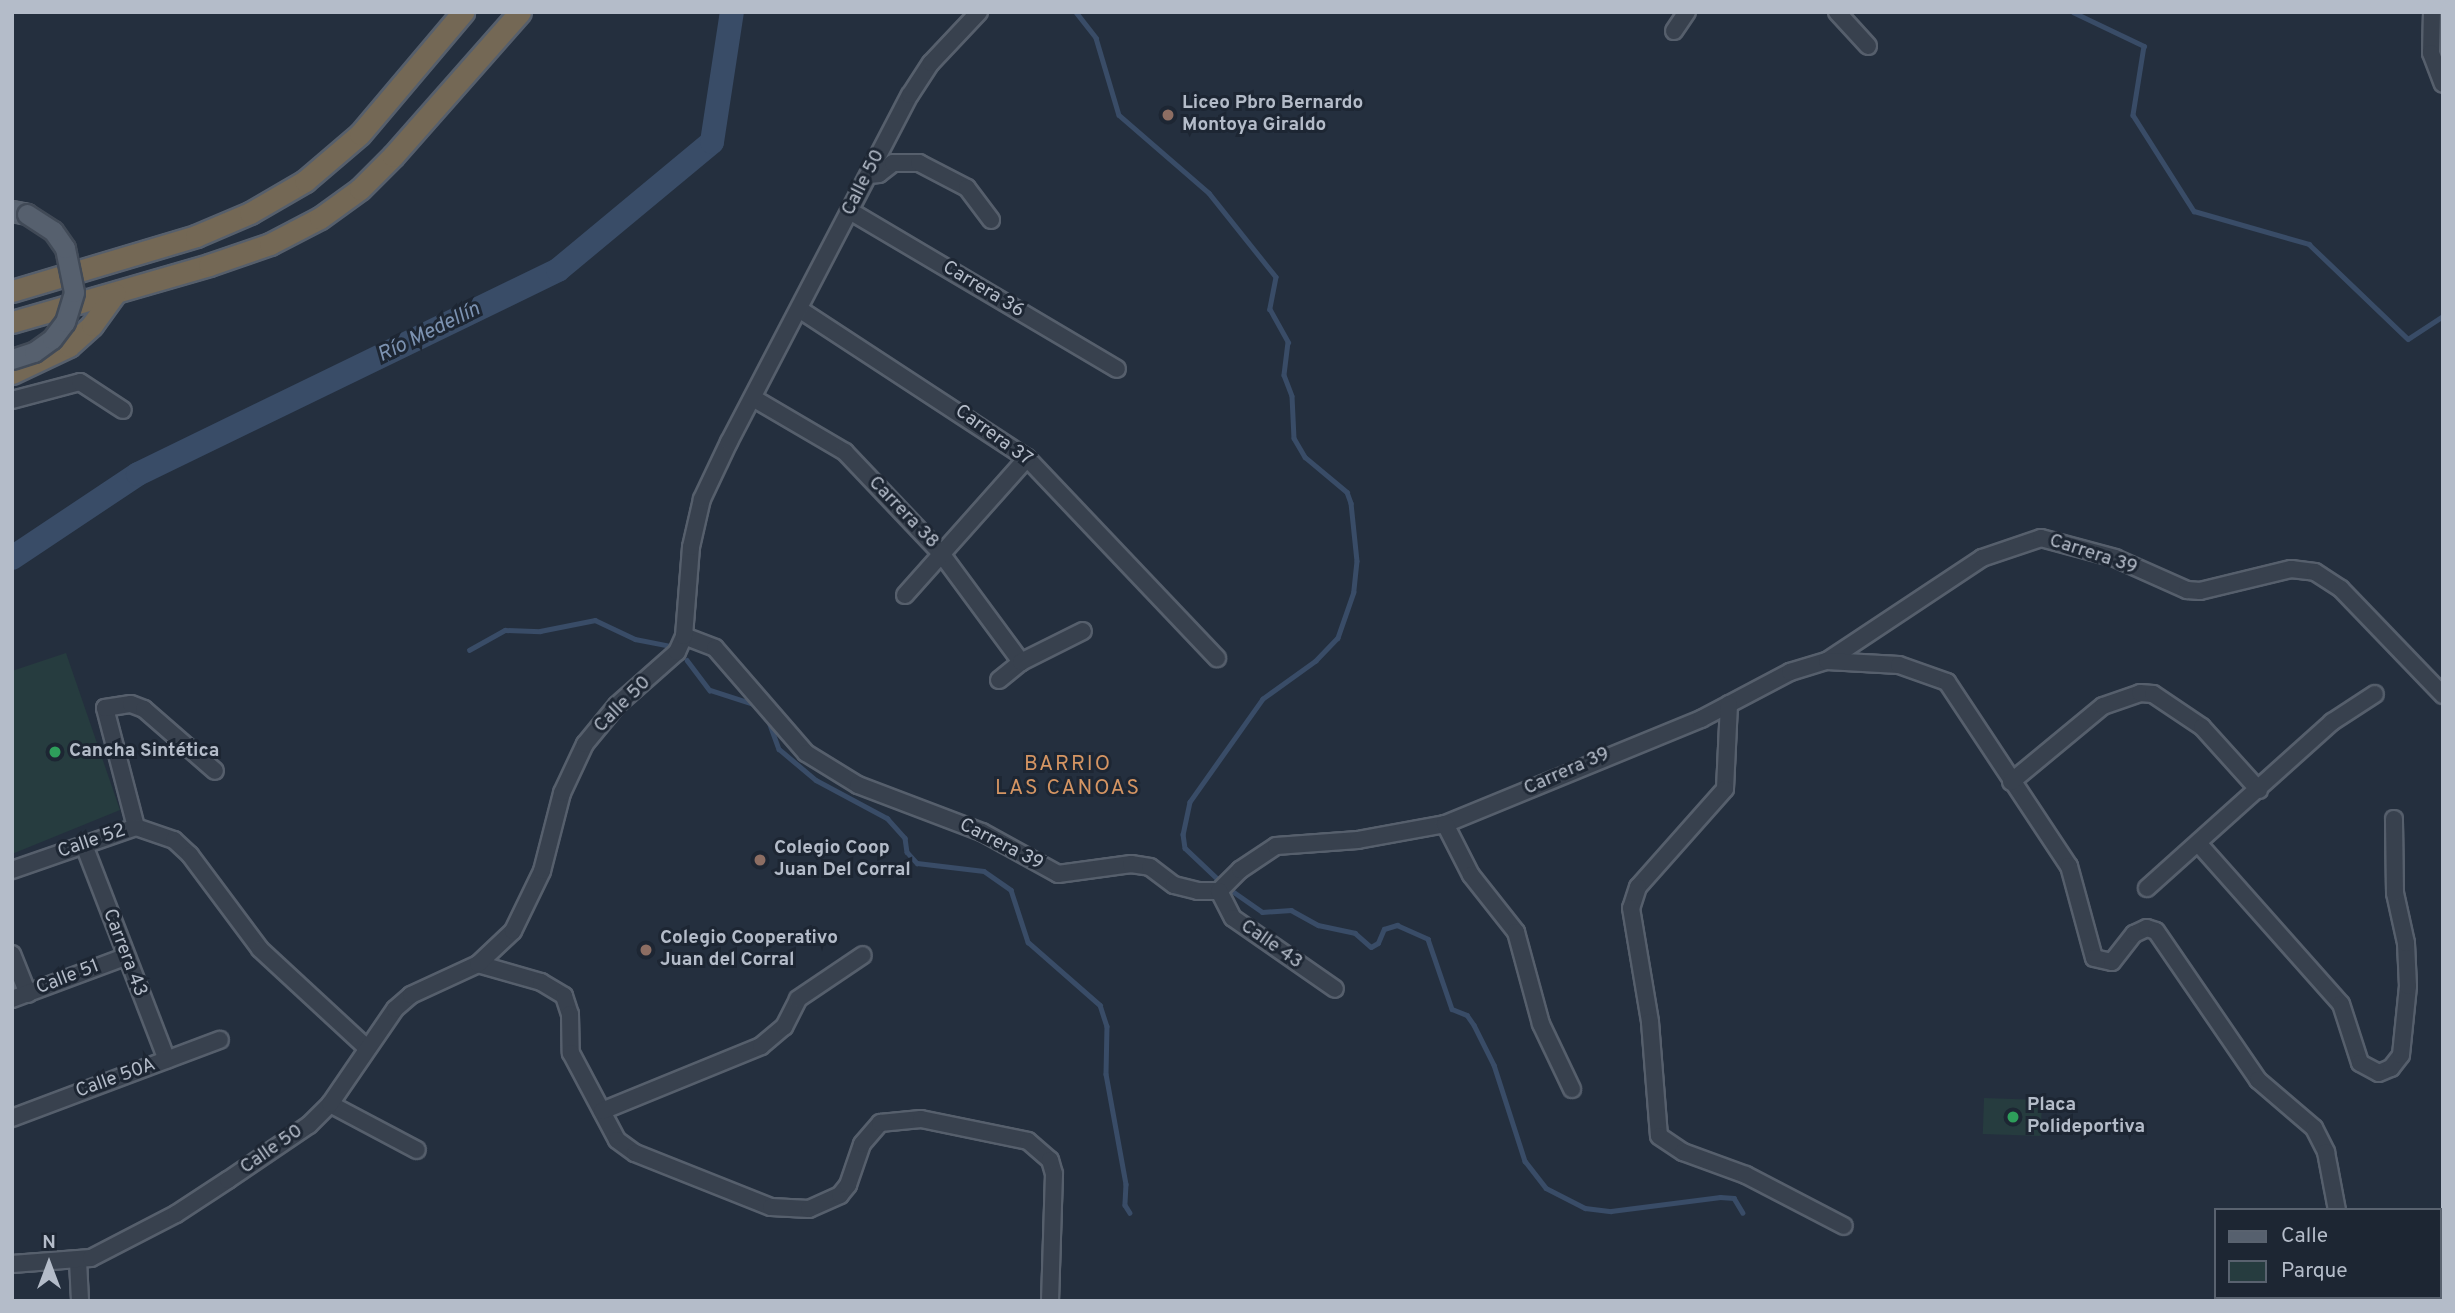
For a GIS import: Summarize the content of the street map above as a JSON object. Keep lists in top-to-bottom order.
{
  "streets": {
    "street": [
      "Calle 50",
      "Carrera 36",
      "Carrera 37",
      "Carrera 38",
      "Carrera 39",
      "Calle 52",
      "Calle 43",
      "Carrera 43",
      "Calle 51",
      "Calle 50A"
    ]
  },
  "crossings": [
    ["Calle 50", "Carrera 36"],
    ["Calle 50", "Carrera 37"],
    ["Calle 50", "Carrera 38"],
    ["Calle 50", "Carrera 39"],
    ["Carrera 39", "Calle 43"],
    ["Calle 52", "Carrera 43"],
    ["Carrera 43", "Calle 51"],
    ["Carrera 43", "Calle 50A"]
  ],
  "districts": ["BARRIO LAS CANOAS"],
  "water": ["Río Medellín"],
  "places": [
    "Liceo Pbro Bernardo Montoya Giraldo",
    "Cancha Sintética",
    "Colegio Coop Juan Del Corral",
    "Colegio Cooperativo Juan del Corral",
    "Placa Polideportiva"
  ],
  "legend": ["Calle", "Parque"],
  "north": "top"
}
